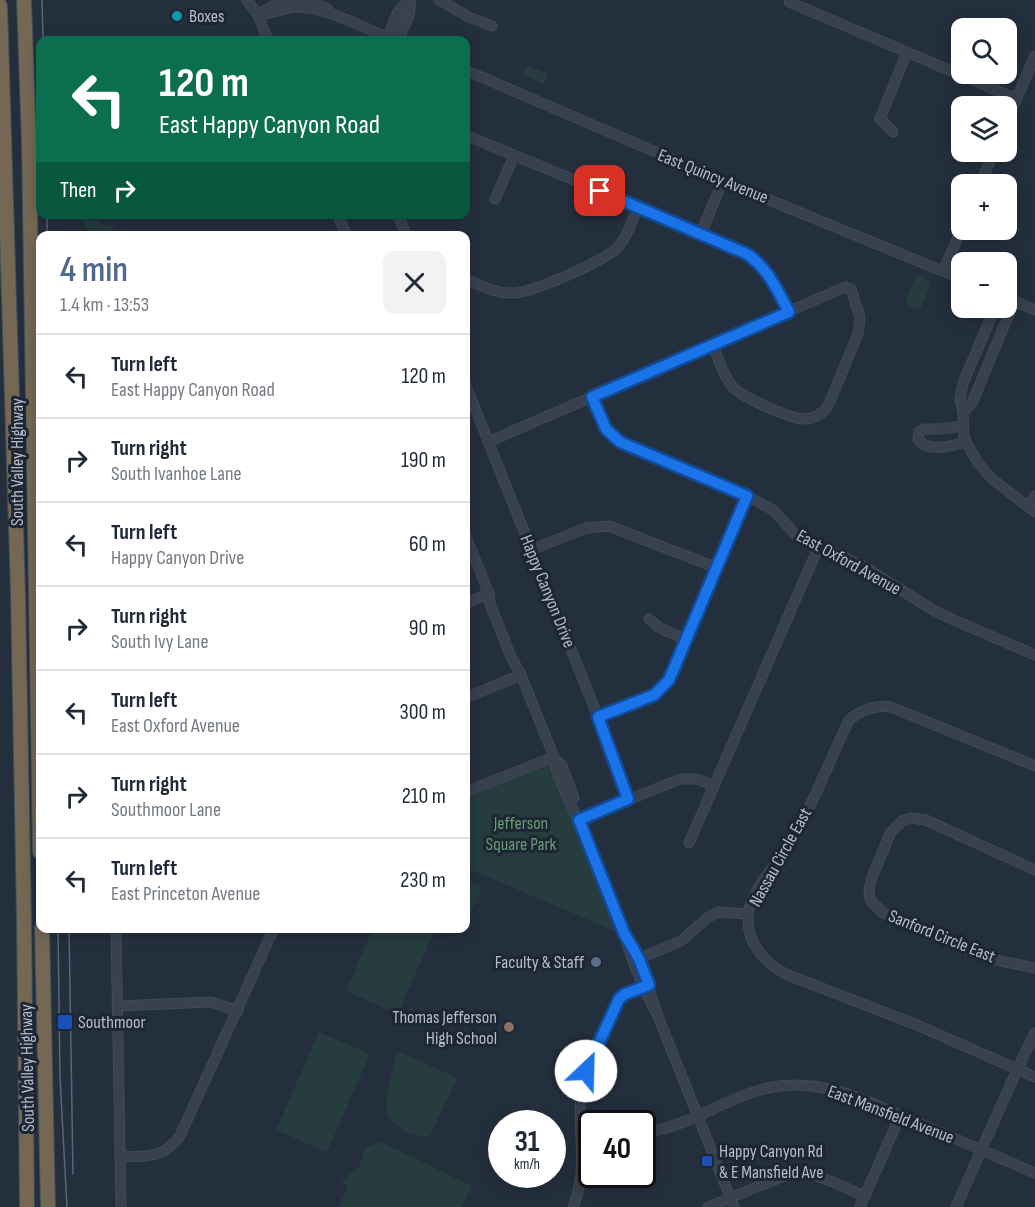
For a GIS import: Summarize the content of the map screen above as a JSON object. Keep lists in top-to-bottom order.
{
  "streets": {
    "highway": ["South Valley Highway"],
    "street": [
      "East Quincy Avenue",
      "East Oxford Avenue",
      "Happy Canyon Drive",
      "Nassau Circle East",
      "Sanford Circle East",
      "East Mansfield Avenue"
    ]
  },
  "parks": ["Jefferson Square Park"],
  "places": {
    "other": ["Boxes", "Faculty & Staff", "Thomas Jefferson High School"],
    "transit": ["Southmoor", "Happy Canyon Rd & E Mansfield Ave"]
  },
  "page": {
    "map_buttons": ["+", "−"],
    "turn": ["120 m", "East Happy Canyon Road"],
    "then": "Then",
    "heading": ["4 min", "1.4 km · 13:53"],
    "list": [
      {
        "name": "Turn left",
        "note": "East Happy Canyon Road",
        "value": "120 m"
      },
      {
        "name": "Turn right",
        "note": "South Ivanhoe Lane",
        "value": "190 m"
      },
      {
        "name": "Turn left",
        "note": "Happy Canyon Drive",
        "value": "60 m"
      },
      {
        "name": "Turn right",
        "note": "South Ivy Lane",
        "value": "90 m"
      },
      {
        "name": "Turn left",
        "note": "East Oxford Avenue",
        "value": "300 m"
      },
      {
        "name": "Turn right",
        "note": "Southmoor Lane",
        "value": "210 m"
      },
      {
        "name": "Turn left",
        "note": "East Princeton Avenue",
        "value": "230 m"
      }
    ],
    "speed": "31 km/h",
    "limit": "40"
  }
}
